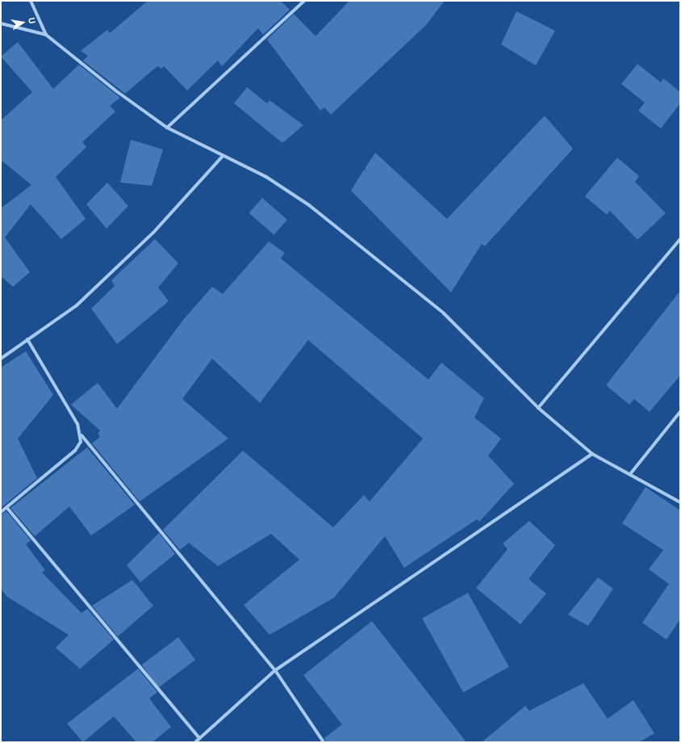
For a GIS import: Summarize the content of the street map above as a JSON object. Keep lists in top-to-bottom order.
{
  "north": "right"
}
